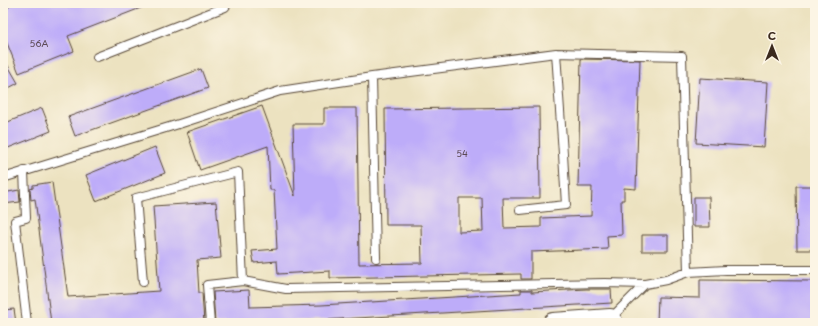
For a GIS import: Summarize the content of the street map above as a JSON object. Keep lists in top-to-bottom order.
{
  "house_numbers": ["56А", "54"],
  "north": "top"
}
